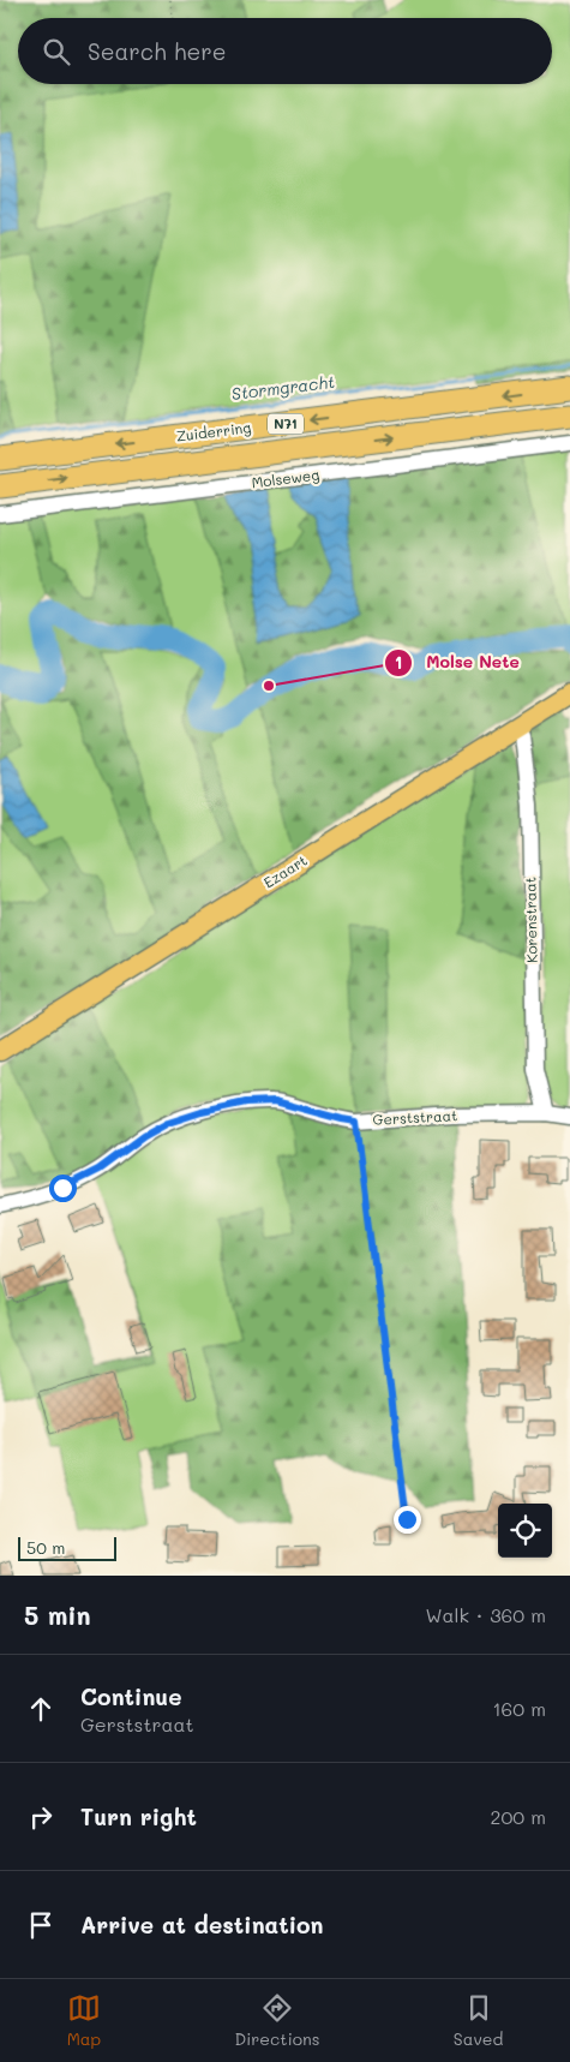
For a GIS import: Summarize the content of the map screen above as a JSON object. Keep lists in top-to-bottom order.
{
  "streets": {
    "highway": ["N71", "Zuiderring"],
    "main road": ["Ezaart"],
    "street": ["Molseweg", "Korenstraat", "Gerststraat"]
  },
  "crossings": [
    ["Ezaart", "Korenstraat"],
    ["Korenstraat", "Gerststraat"]
  ],
  "water": ["Stormgracht"],
  "places": ["Molse Nete"],
  "scale_bar": "50 m",
  "page": {
    "search": "Search here",
    "scale": "50 m",
    "heading": ["5 min", "Walk · 360 m"],
    "list": [
      ["Continue", "Gerststraat", "160 m"],
      ["Turn right", "200 m"],
      "Arrive at destination"
    ],
    "nav": ["Map", "Directions", "Saved"]
  }
}
